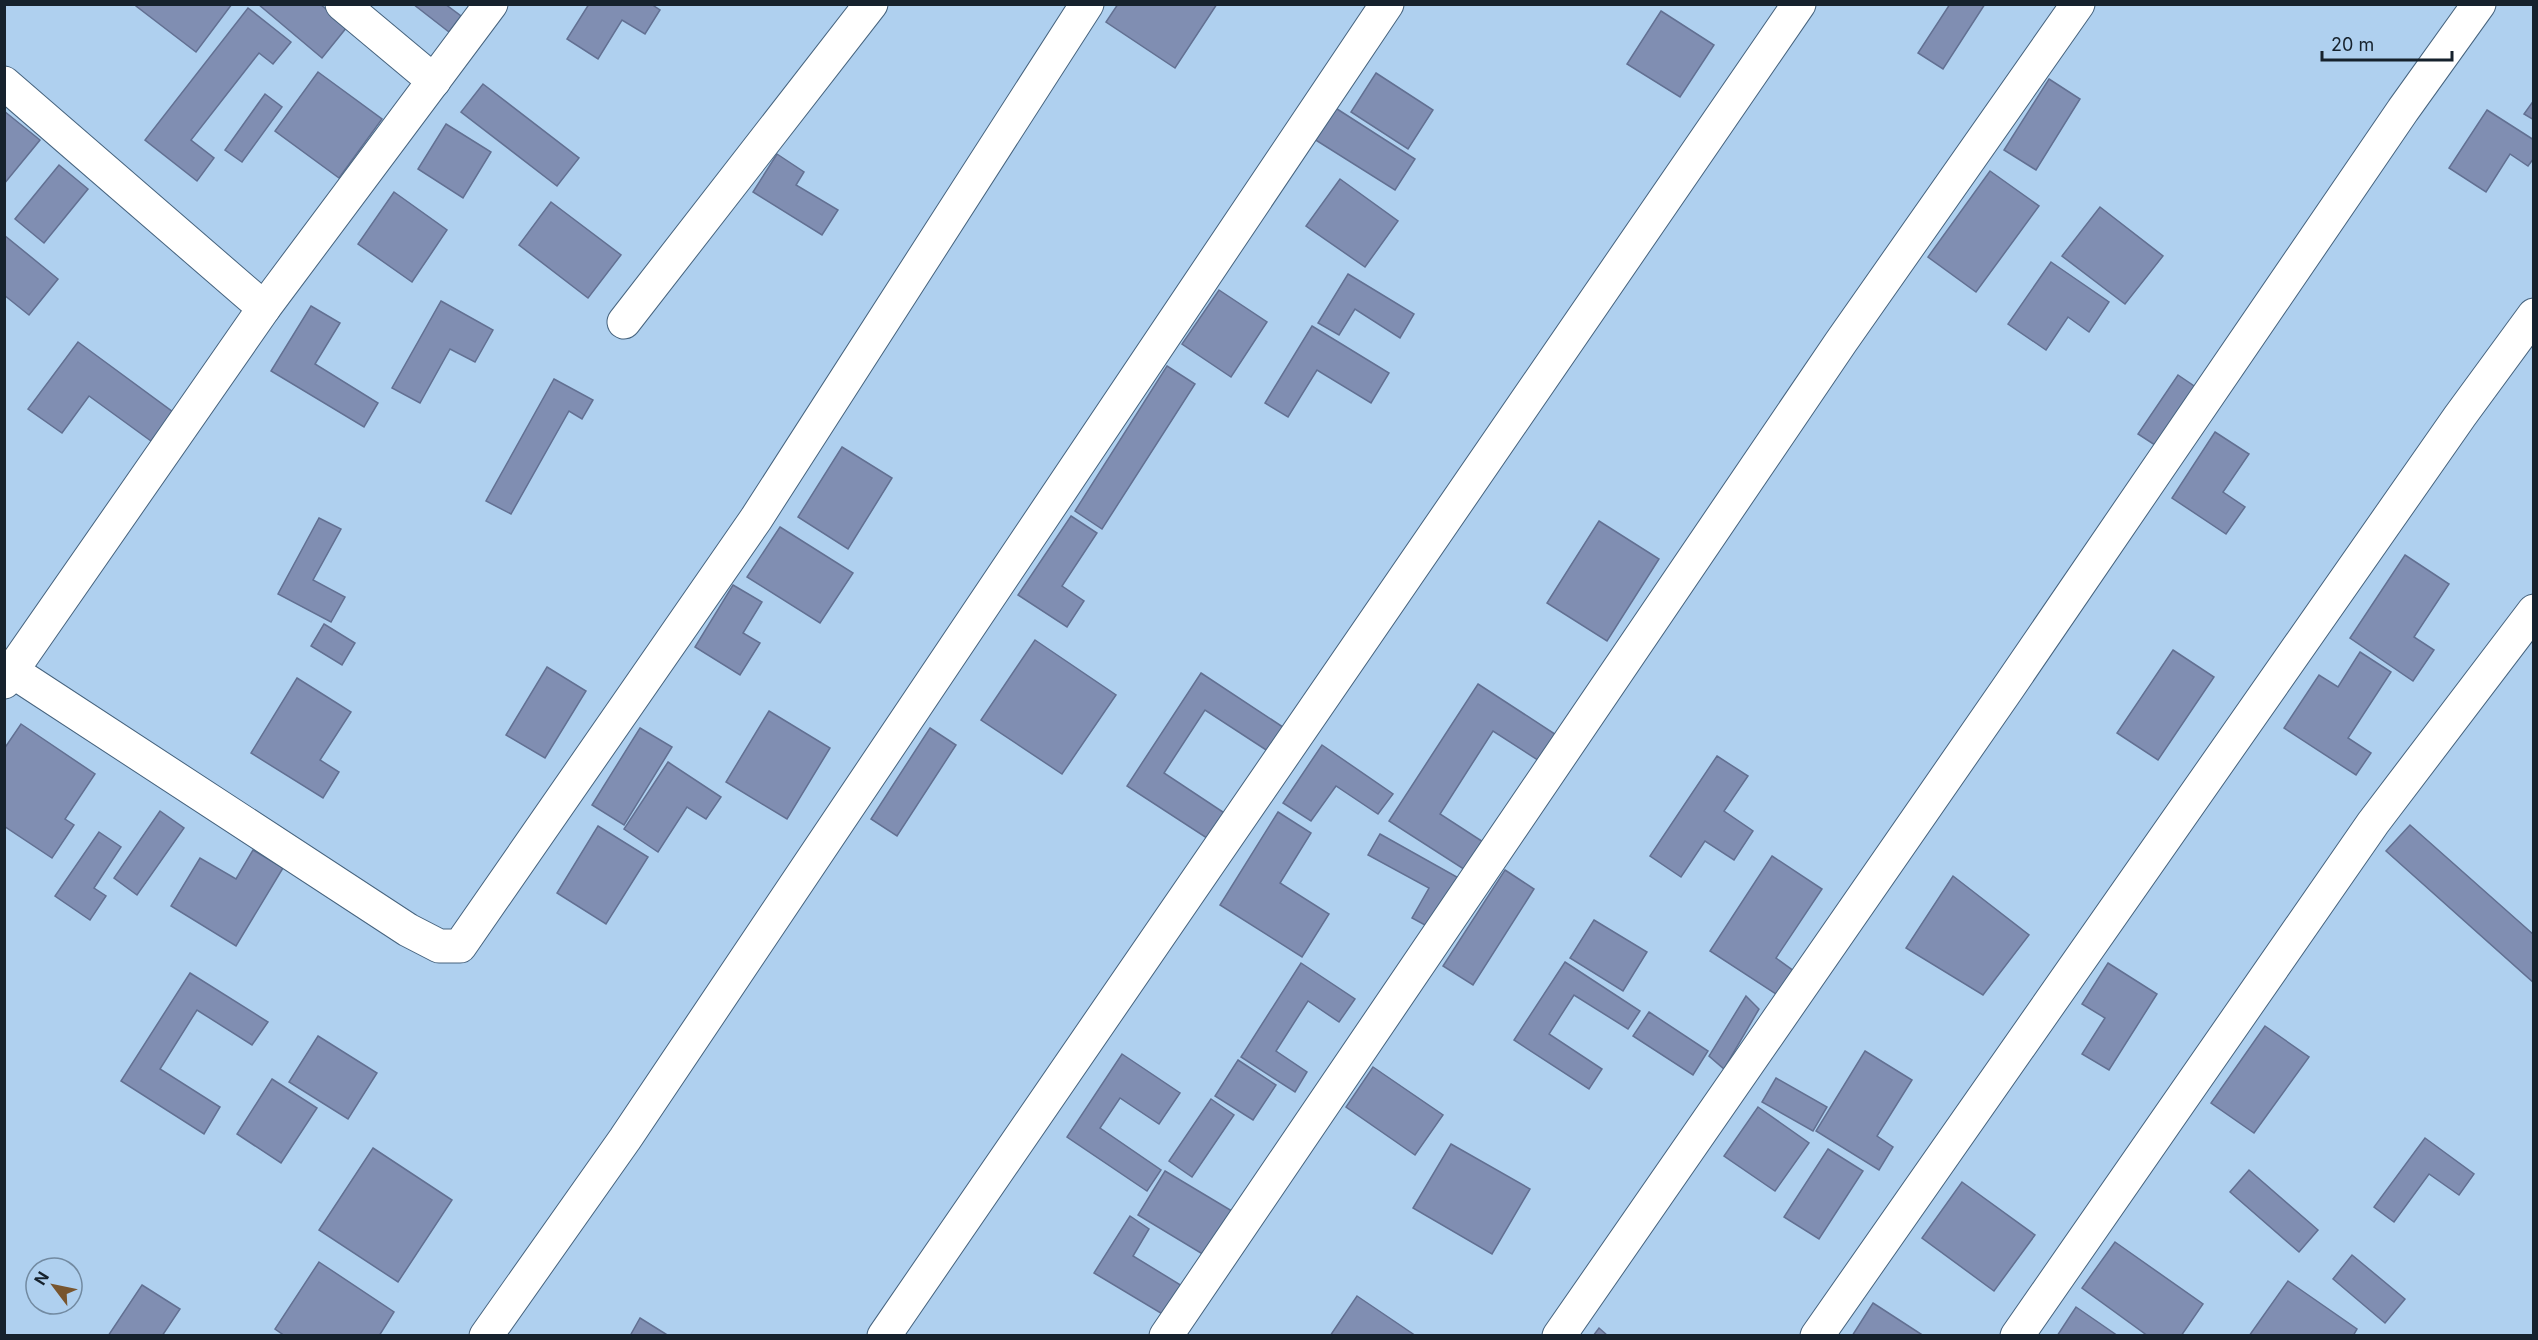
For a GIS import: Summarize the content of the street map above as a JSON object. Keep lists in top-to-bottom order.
{
  "scale_bar": "20 m",
  "north": "top left"
}
